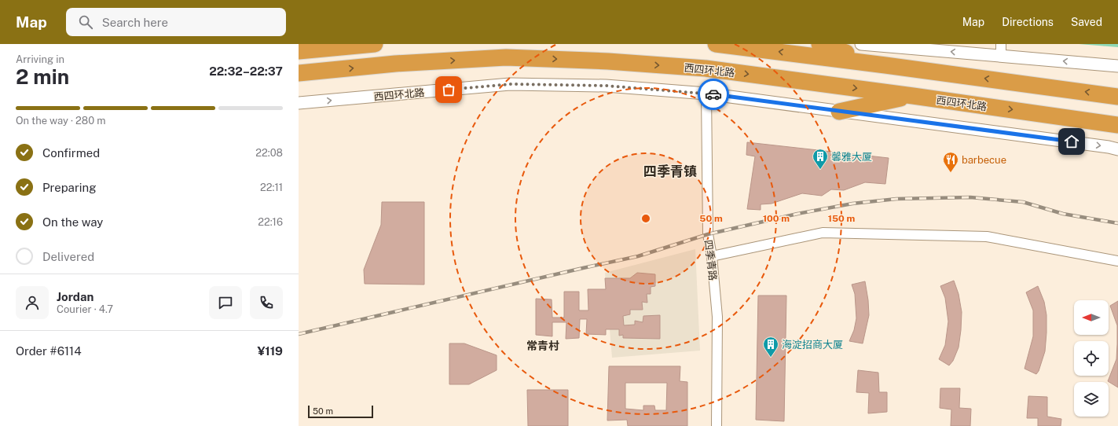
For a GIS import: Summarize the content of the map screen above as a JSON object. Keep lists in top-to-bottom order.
{
  "streets": {
    "highway": ["西四环北路"],
    "street": ["四季青路"]
  },
  "crossings": [
    ["西四环北路", "四季青路"]
  ],
  "districts": ["四季青镇", "常青村"],
  "places": {
    "building": ["馨雅大厦", "海淀招商大厦"],
    "restaurant": ["barbecue"]
  },
  "scale_bar": "50 m",
  "north": "left",
  "page": {
    "header": "Map",
    "search": "Search here",
    "nav": ["Map", "Directions", "Saved"],
    "heading": ["2 min", "Arriving in", "22:32–22:37"],
    "panel": [
      "Jordan",
      "Courier · 4.7",
      "Order #6114",
      "¥119"
    ],
    "bar": "On the way · 280 m",
    "list": [
      ["Confirmed", "22:08"],
      ["Preparing", "22:11"],
      ["On the way", "22:16"],
      "Delivered"
    ],
    "scale": "50 m"
  },
  "rings": ["50 m", "100 m", "150 m"]
}
